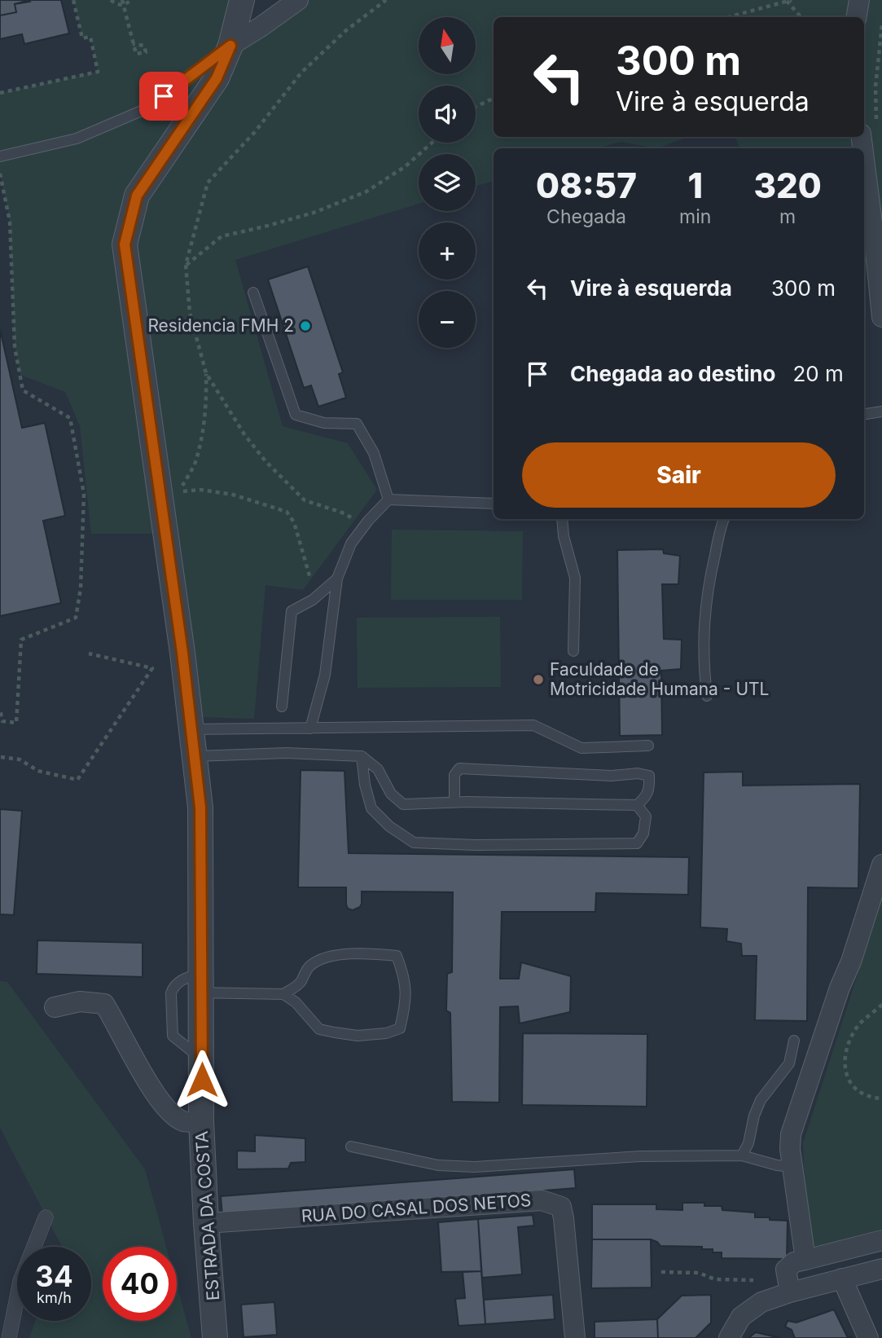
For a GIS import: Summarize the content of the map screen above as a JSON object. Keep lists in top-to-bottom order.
{
  "streets": {
    "street": ["RUA DO CASAL DOS NETOS", "ESTRADA DA COSTA"]
  },
  "crossings": [
    ["RUA DO CASAL DOS NETOS", "ESTRADA DA COSTA"]
  ],
  "places": ["Residencia FMH 2", "Faculdade de Motricidade Humana - UTL"],
  "north": "top",
  "page": {
    "map_buttons": ["+", "−"],
    "turn": ["300 m", "Vire à esquerda"],
    "eta": [
      "08:57",
      "Chegada",
      "1",
      "min",
      "320",
      "m"
    ],
    "list": [
      {
        "name": "Vire à esquerda",
        "value": "300 m"
      },
      {
        "name": "Chegada ao destino",
        "value": "20 m"
      }
    ],
    "buttons": "Sair",
    "speed": "34 km/h",
    "limit": "40"
  }
}
